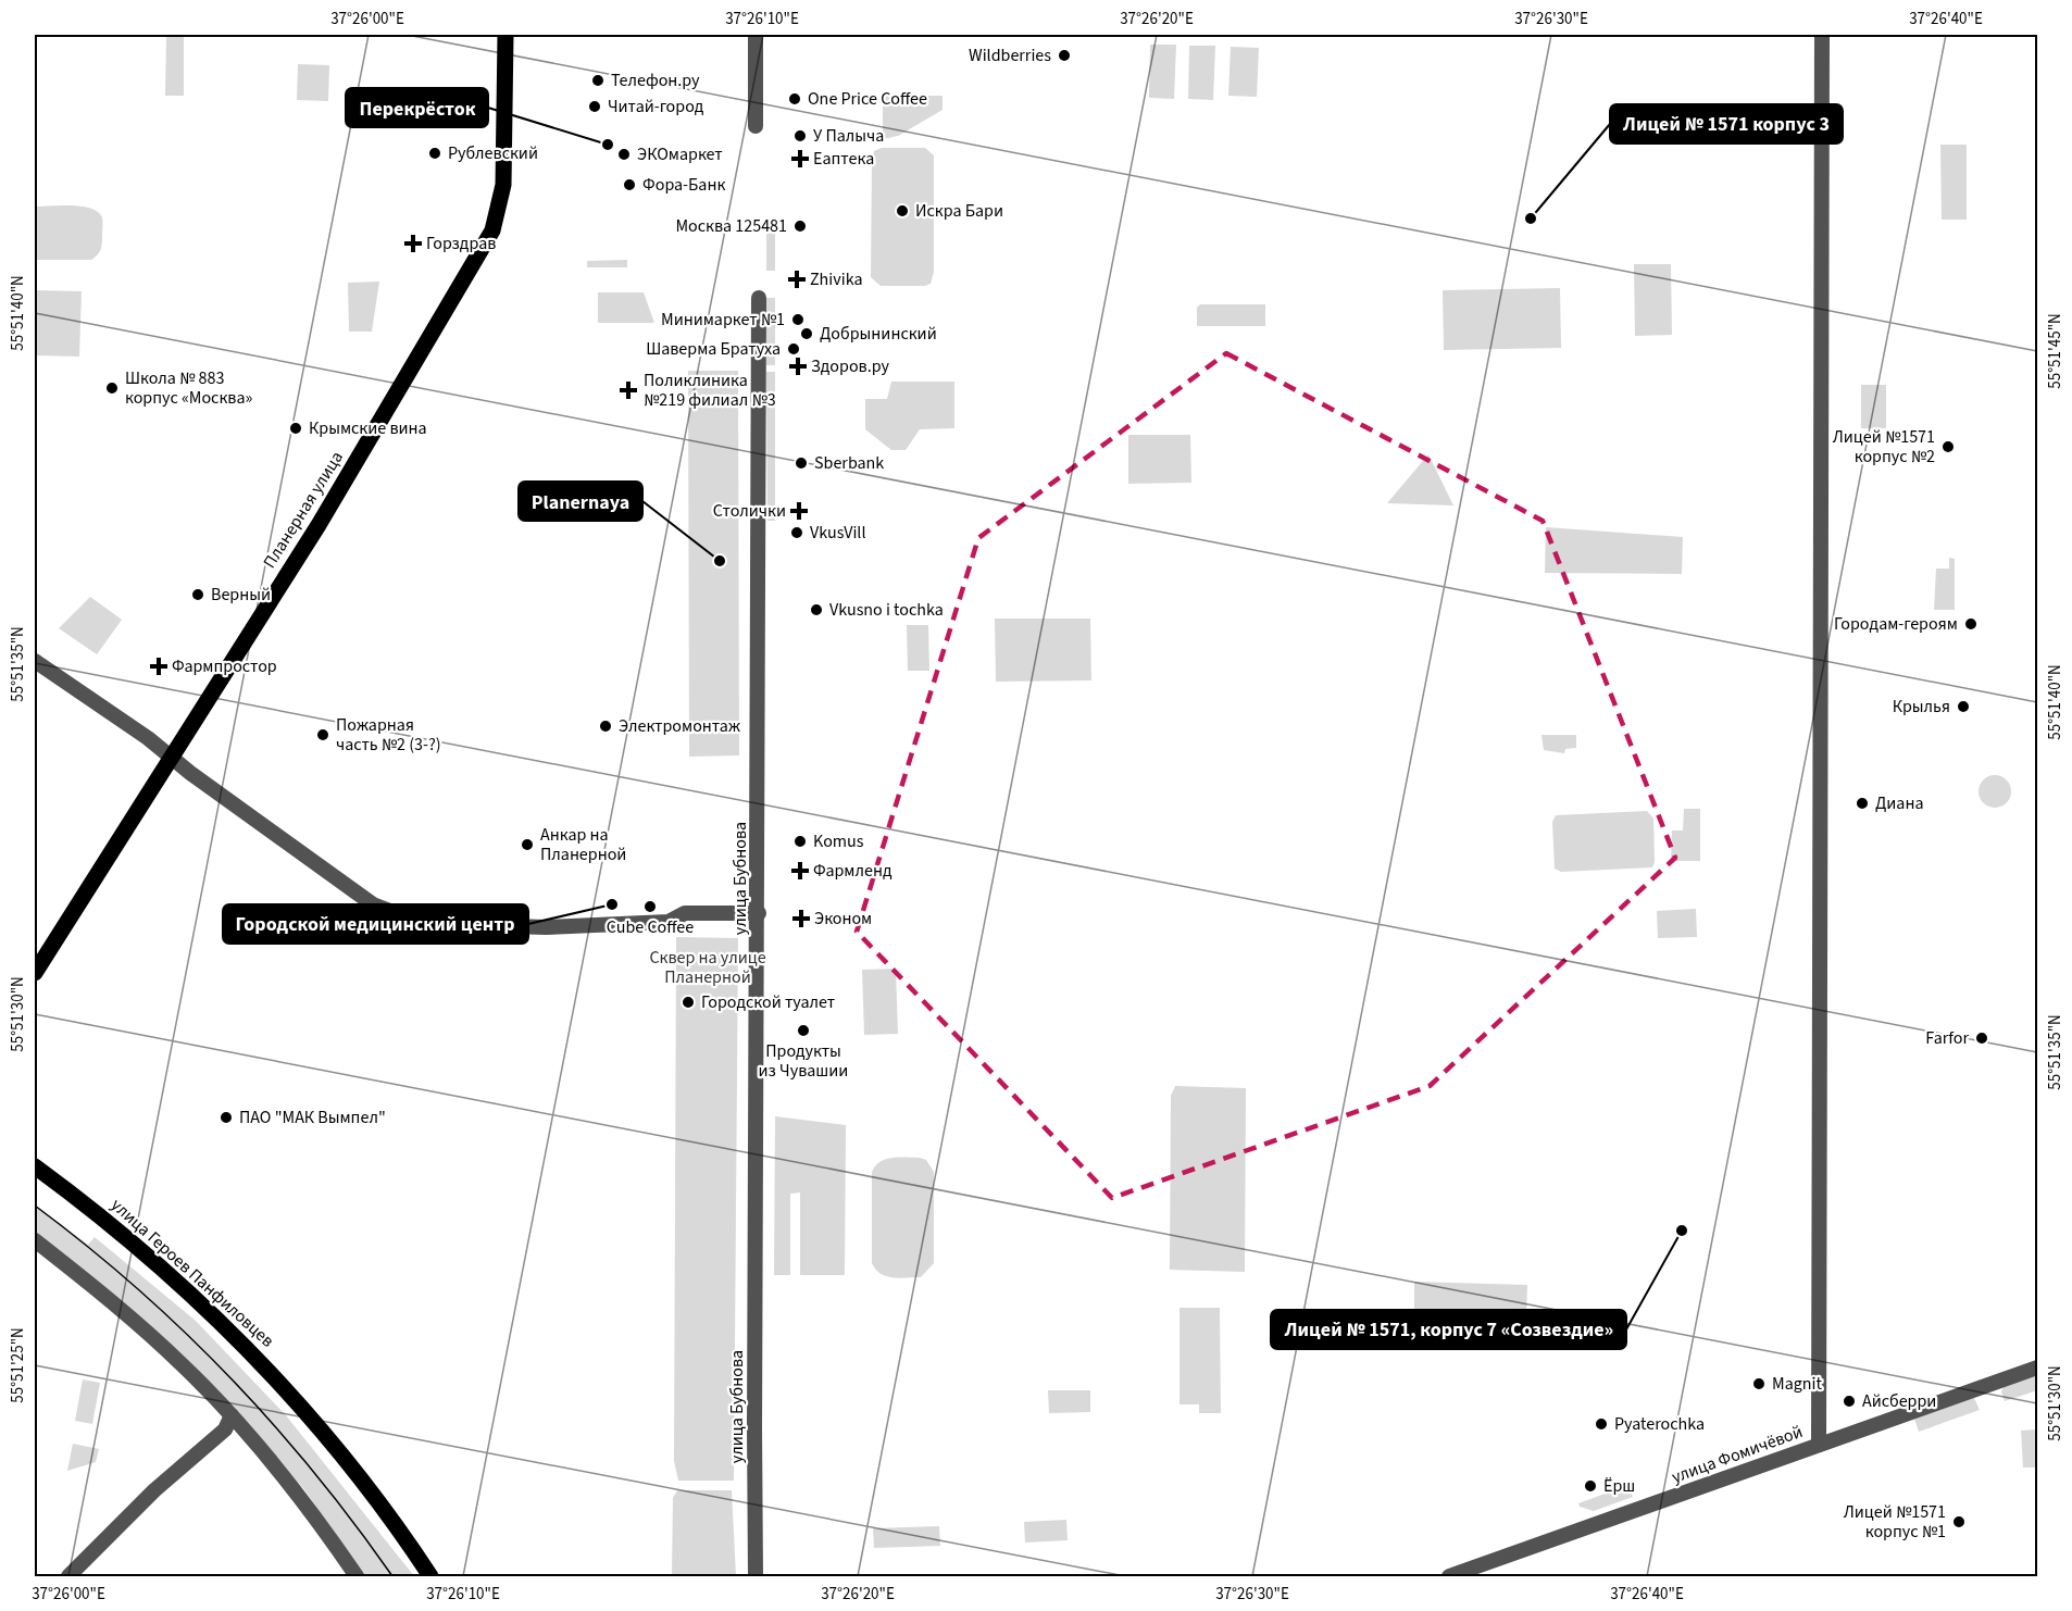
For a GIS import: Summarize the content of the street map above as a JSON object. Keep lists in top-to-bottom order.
{
  "streets": {
    "main road": ["Планерная улица", "улица Героев Панфиловцев"],
    "street": ["улица Бубнова", "улица Фомичёвой"]
  },
  "parks": ["Сквер на улице Планерной"],
  "places": {
    "other": [
      "Wildberries",
      "Телефон.ру",
      "One Price Coffee",
      "Читай-город",
      "У Палыча",
      "Перекрёсток",
      "Рублевский",
      "ЭКОмаркет",
      "Фора-Банк",
      "Искра Бари",
      "Лицей № 1571 корпус 3",
      "Москва 125481",
      "Минимаркет №1",
      "Добрынинский",
      "Шаверма Братуха",
      "Школа № 883 корпус «Москва»",
      "Крымские вина",
      "Лицей №1571 корпус №2",
      "Sberbank",
      "VkusVill",
      "Planernaya",
      "Верный",
      "Vkusno i tochka",
      "Городам-героям",
      "Крылья",
      "Электромонтаж",
      "Пожарная часть №2 (3-?)",
      "Диана",
      "Komus",
      "Анкар на Планерной",
      "Городской медицинский центр",
      "Cube Coffee",
      "Городской туалет",
      "Продукты из Чувашии",
      "Farfor",
      "ПАО \"МАК Вымпел\"",
      "Лицей № 1571, корпус 7 «Созвездие»",
      "Magnit",
      "Айсберри",
      "Pyaterochka",
      "Ёрш",
      "Лицей №1571 корпус №1"
    ],
    "health": [
      "Еаптека",
      "Горздрав",
      "Zhivika",
      "Здоров.ру",
      "Поликлиника №219 филиал №3",
      "Столички",
      "Фармпростор",
      "Фармленд",
      "Эконом"
    ]
  },
  "coordinates": [
    "37°26'00\"E",
    "37°26'10\"E",
    "37°26'20\"E",
    "37°26'30\"E",
    "37°26'40\"E",
    "55°51'40\"N",
    "55°51'45\"N",
    "55°51'35\"N",
    "55°51'30\"N",
    "55°51'25\"N"
  ]
}
